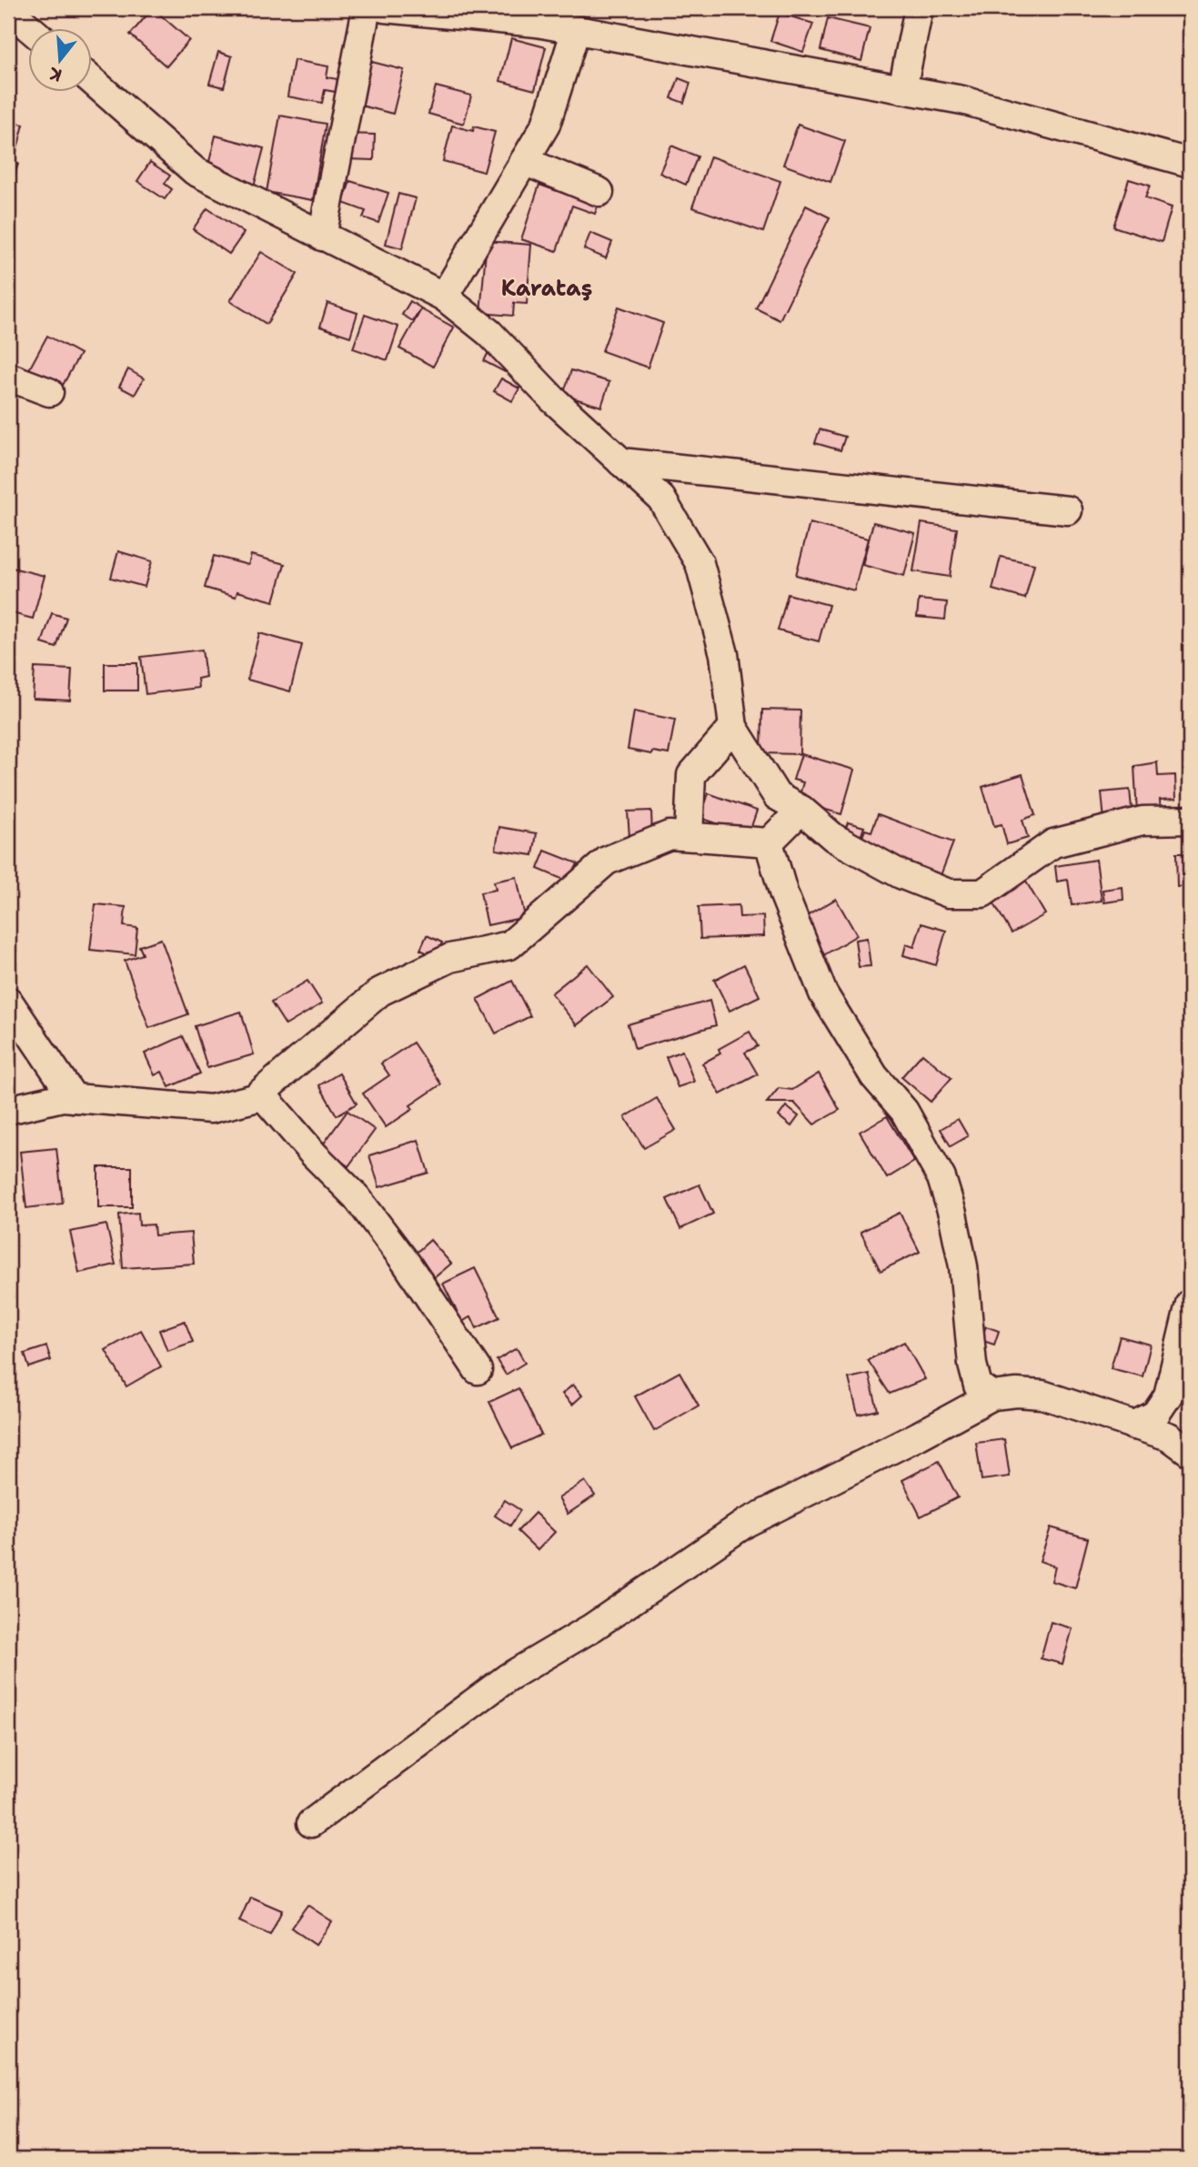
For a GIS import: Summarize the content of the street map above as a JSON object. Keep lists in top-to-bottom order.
{
  "districts": ["Karataş"],
  "north": "bottom"
}
